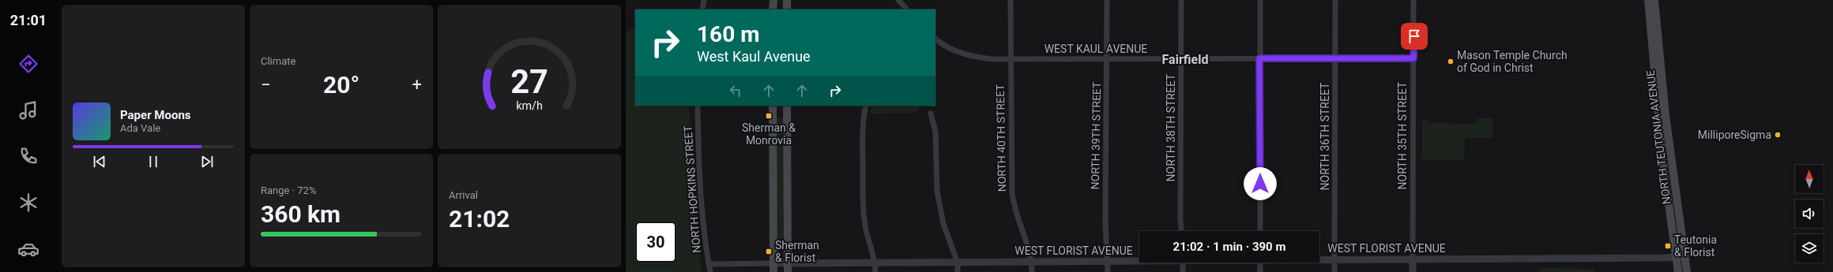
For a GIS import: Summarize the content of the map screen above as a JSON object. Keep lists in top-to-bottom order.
{
  "streets": {
    "main road": ["NORTH TEUTONIA AVENUE"],
    "street": [
      "WEST KAUL AVENUE",
      "NORTH 38TH STREET",
      "NORTH 39TH STREET",
      "NORTH 35TH STREET",
      "NORTH 36TH STREET",
      "NORTH 40TH STREET",
      "NORTH HOPKINS STREET",
      "WEST FLORIST AVENUE"
    ]
  },
  "crossings": [
    ["WEST KAUL AVENUE", "NORTH 38TH STREET"],
    ["WEST KAUL AVENUE", "NORTH 39TH STREET"],
    ["WEST KAUL AVENUE", "NORTH 35TH STREET"],
    ["WEST KAUL AVENUE", "NORTH 36TH STREET"],
    ["WEST KAUL AVENUE", "NORTH 40TH STREET"],
    ["NORTH 39TH STREET", "WEST FLORIST AVENUE"],
    ["NORTH 35TH STREET", "WEST FLORIST AVENUE"],
    ["NORTH 36TH STREET", "WEST FLORIST AVENUE"],
    ["NORTH TEUTONIA AVENUE", "WEST FLORIST AVENUE"],
    ["NORTH 40TH STREET", "WEST FLORIST AVENUE"],
    ["NORTH HOPKINS STREET", "WEST FLORIST AVENUE"]
  ],
  "districts": ["Fairfield"],
  "places": {
    "other": ["Mason Temple Church of God in Christ", "MilliporeSigma"],
    "transit": ["Sherman & Monrovia", "Teutonia & Florist", "Sherman & Florist"]
  },
  "north": "top",
  "page": {
    "tabs": "21:01",
    "tile": [
      "Climate",
      ["Range · 72%", "360 km"],
      ["Arrival", "21:02"]
    ],
    "turn": ["160 m", "West Kaul Avenue"],
    "heat": ["−", "20°", "+"],
    "song": ["Paper Moons", "Ada Vale"],
    "limit": "30",
    "trip": "21:02 · 1 min · 390 m",
    "gauge": ["27", "km/h"]
  }
}
